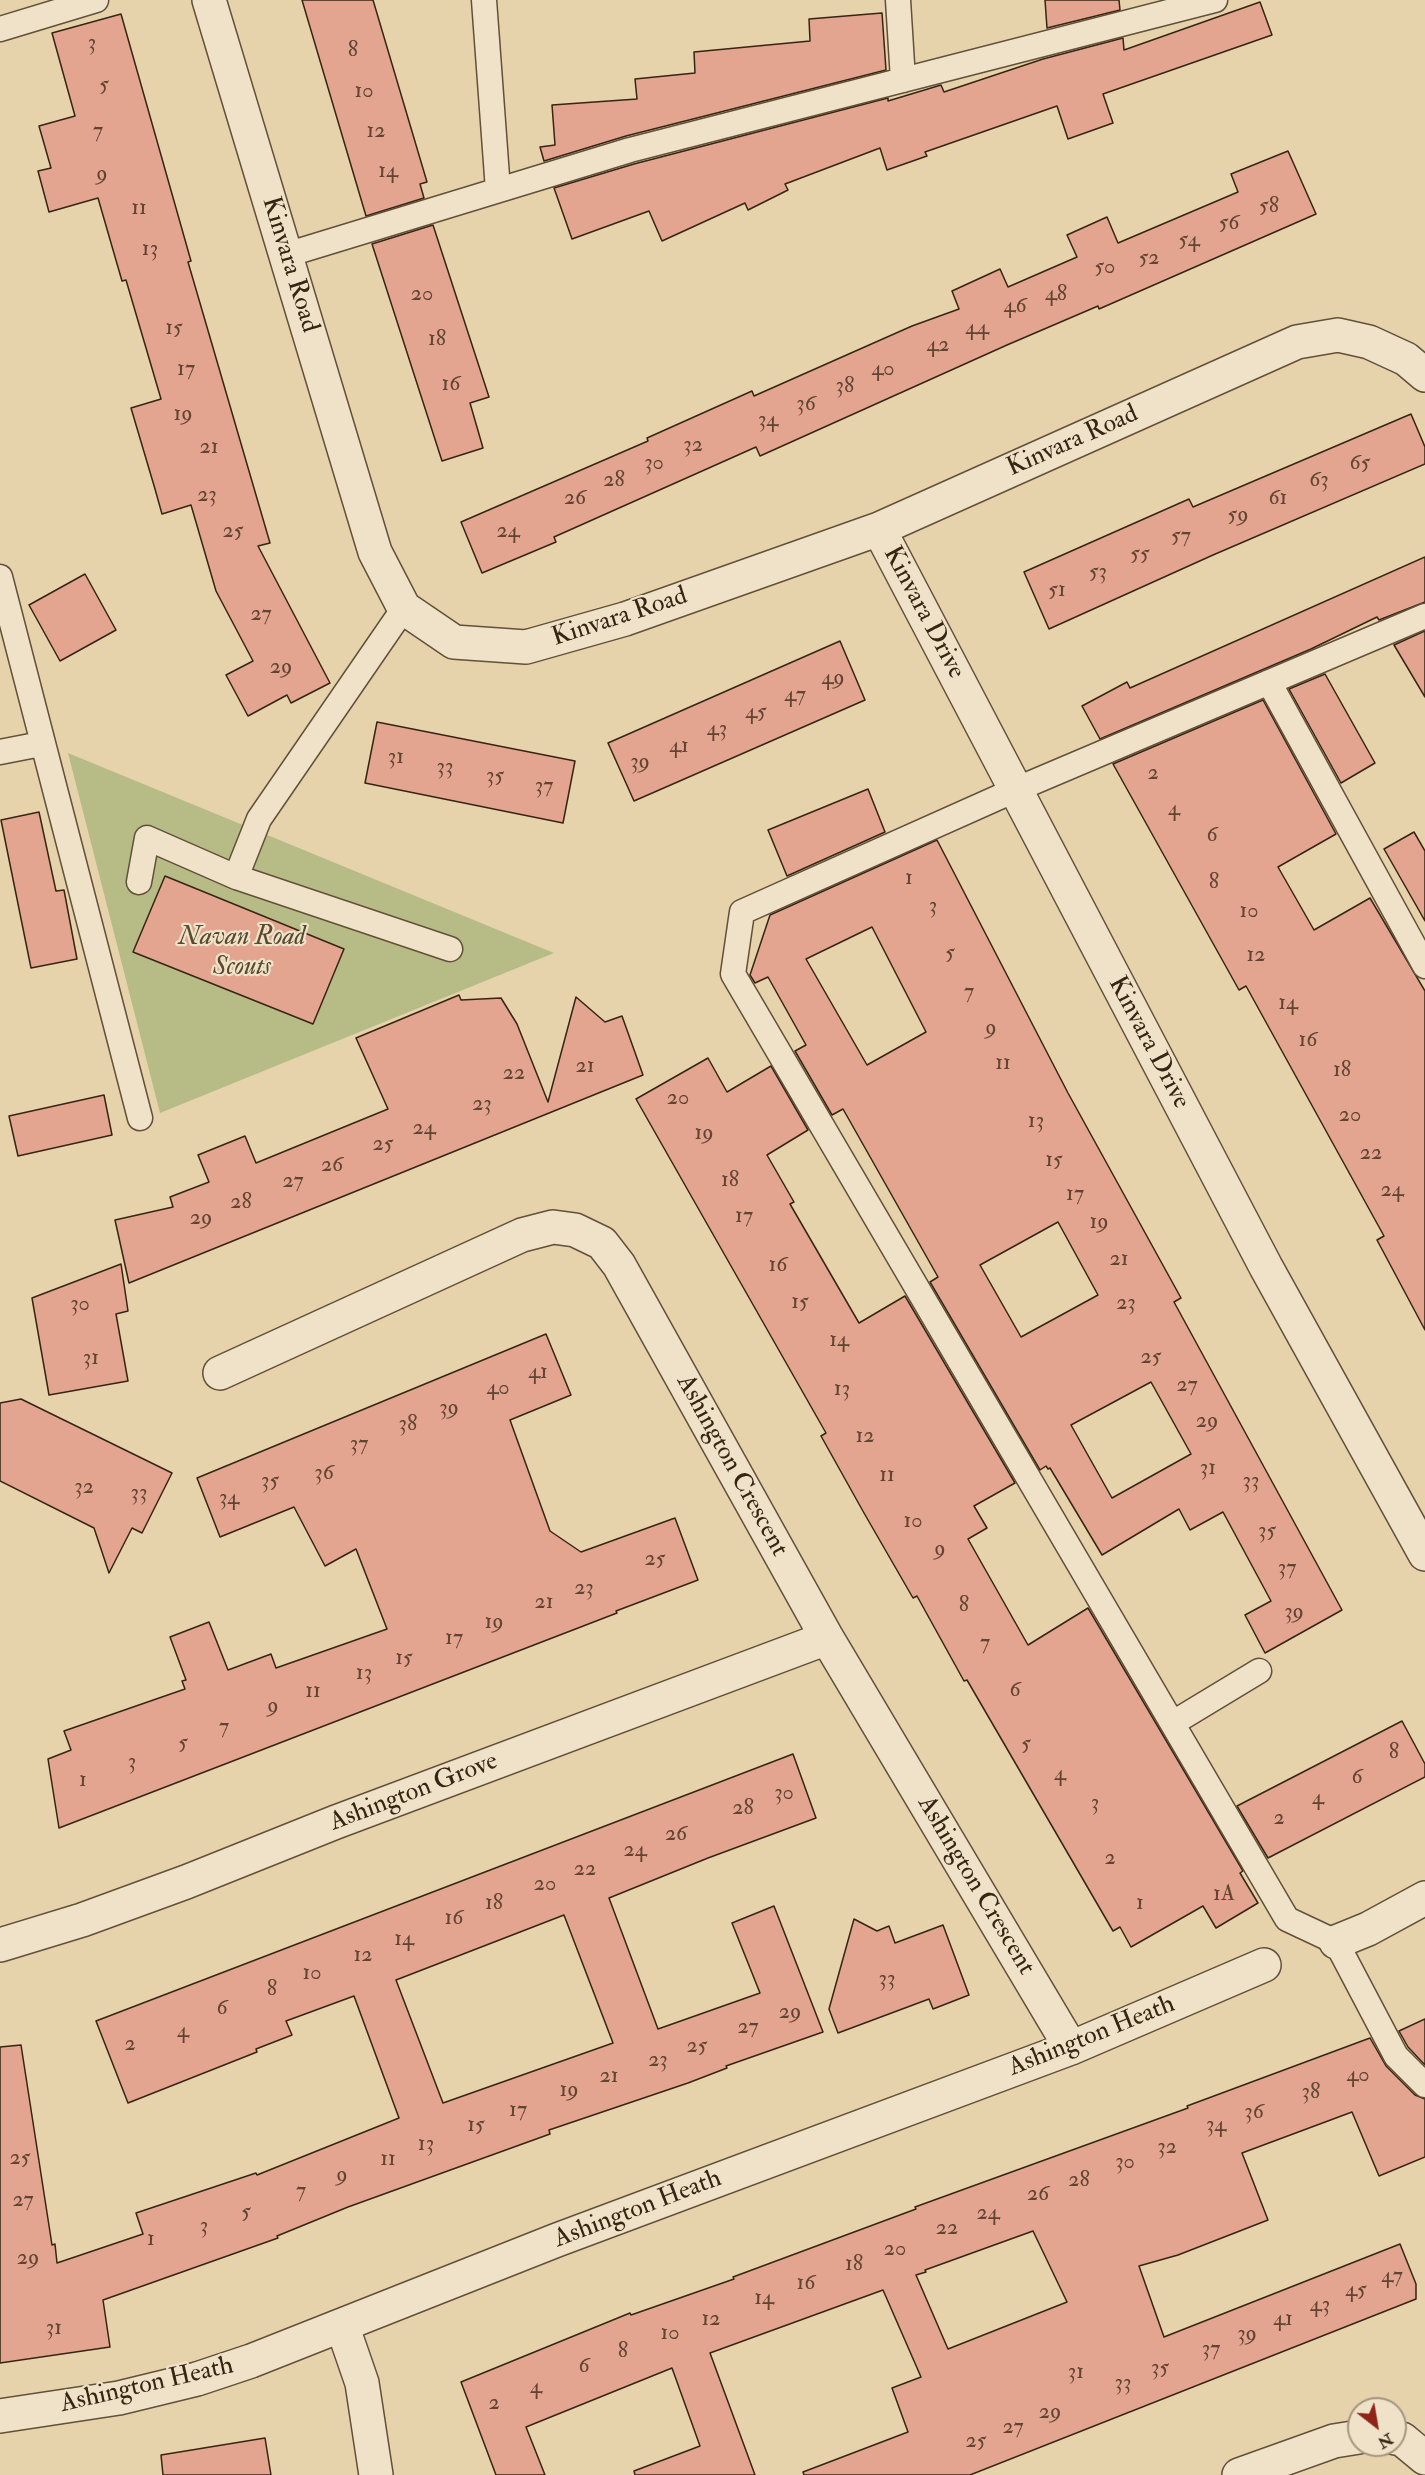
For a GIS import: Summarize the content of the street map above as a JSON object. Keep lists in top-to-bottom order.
{
  "streets": {
    "street": [
      "Kinvara Road",
      "Kinvara Drive",
      "Ashington Crescent",
      "Ashington Grove",
      "Ashington Heath"
    ]
  },
  "crossings": [
    ["Kinvara Road", "Kinvara Drive"],
    ["Ashington Crescent", "Ashington Grove"],
    ["Ashington Crescent", "Ashington Heath"]
  ],
  "parks": ["Navan Road Scouts"],
  "house_numbers": [
    "3",
    "8",
    "5",
    "10",
    "7",
    "12",
    "14",
    "9",
    "58",
    "11",
    "56",
    "54",
    "13",
    "52",
    "50",
    "20",
    "48",
    "46",
    "15",
    "44",
    "18",
    "42",
    "17",
    "40",
    "16",
    "38",
    "36",
    "19",
    "34",
    "32",
    "21",
    "30",
    "65",
    "28",
    "63",
    "23",
    "26",
    "61",
    "59",
    "25",
    "24",
    "57",
    "55",
    "53",
    "51",
    "27",
    "29",
    "49",
    "47",
    "45",
    "43",
    "41",
    "31",
    "39",
    "33",
    "2",
    "35",
    "37",
    "4",
    "6",
    "1",
    "8",
    "3",
    "10",
    "5",
    "12",
    "7",
    "14",
    "9",
    "16",
    "11",
    "21",
    "18",
    "22",
    "20",
    "23",
    "20",
    "13",
    "24",
    "19",
    "25",
    "22",
    "15",
    "26",
    "18",
    "27",
    "24",
    "17",
    "28",
    "17",
    "29",
    "19",
    "21",
    "16",
    "15",
    "23",
    "30",
    "14",
    "25",
    "31",
    "41",
    "27",
    "40",
    "13",
    "39",
    "29",
    "38",
    "12",
    "37",
    "31",
    "36",
    "11",
    "35",
    "33",
    "32",
    "33",
    "34",
    "10",
    "35",
    "9",
    "25",
    "37",
    "23",
    "21",
    "8",
    "39",
    "19",
    "17",
    "7",
    "15",
    "13",
    "6",
    "11",
    "9",
    "7",
    "5",
    "5",
    "8",
    "3",
    "4",
    "6",
    "1",
    "30",
    "4",
    "3",
    "28",
    "2",
    "26",
    "24",
    "2",
    "22",
    "20",
    "1A",
    "18",
    "1",
    "16",
    "14",
    "12",
    "10",
    "33",
    "8",
    "6",
    "29",
    "27",
    "4",
    "2",
    "25",
    "23",
    "40",
    "21",
    "19",
    "38",
    "17",
    "36",
    "15",
    "34",
    "13",
    "32",
    "25",
    "11",
    "30",
    "9",
    "28",
    "7",
    "26",
    "27",
    "5",
    "24",
    "3",
    "22",
    "1",
    "20",
    "29",
    "18",
    "47",
    "16",
    "45",
    "14",
    "43",
    "12",
    "41",
    "31",
    "10",
    "39",
    "37",
    "8",
    "6",
    "35",
    "31",
    "33",
    "4",
    "2",
    "29",
    "27",
    "25"
  ],
  "north": "bottom right"
}
